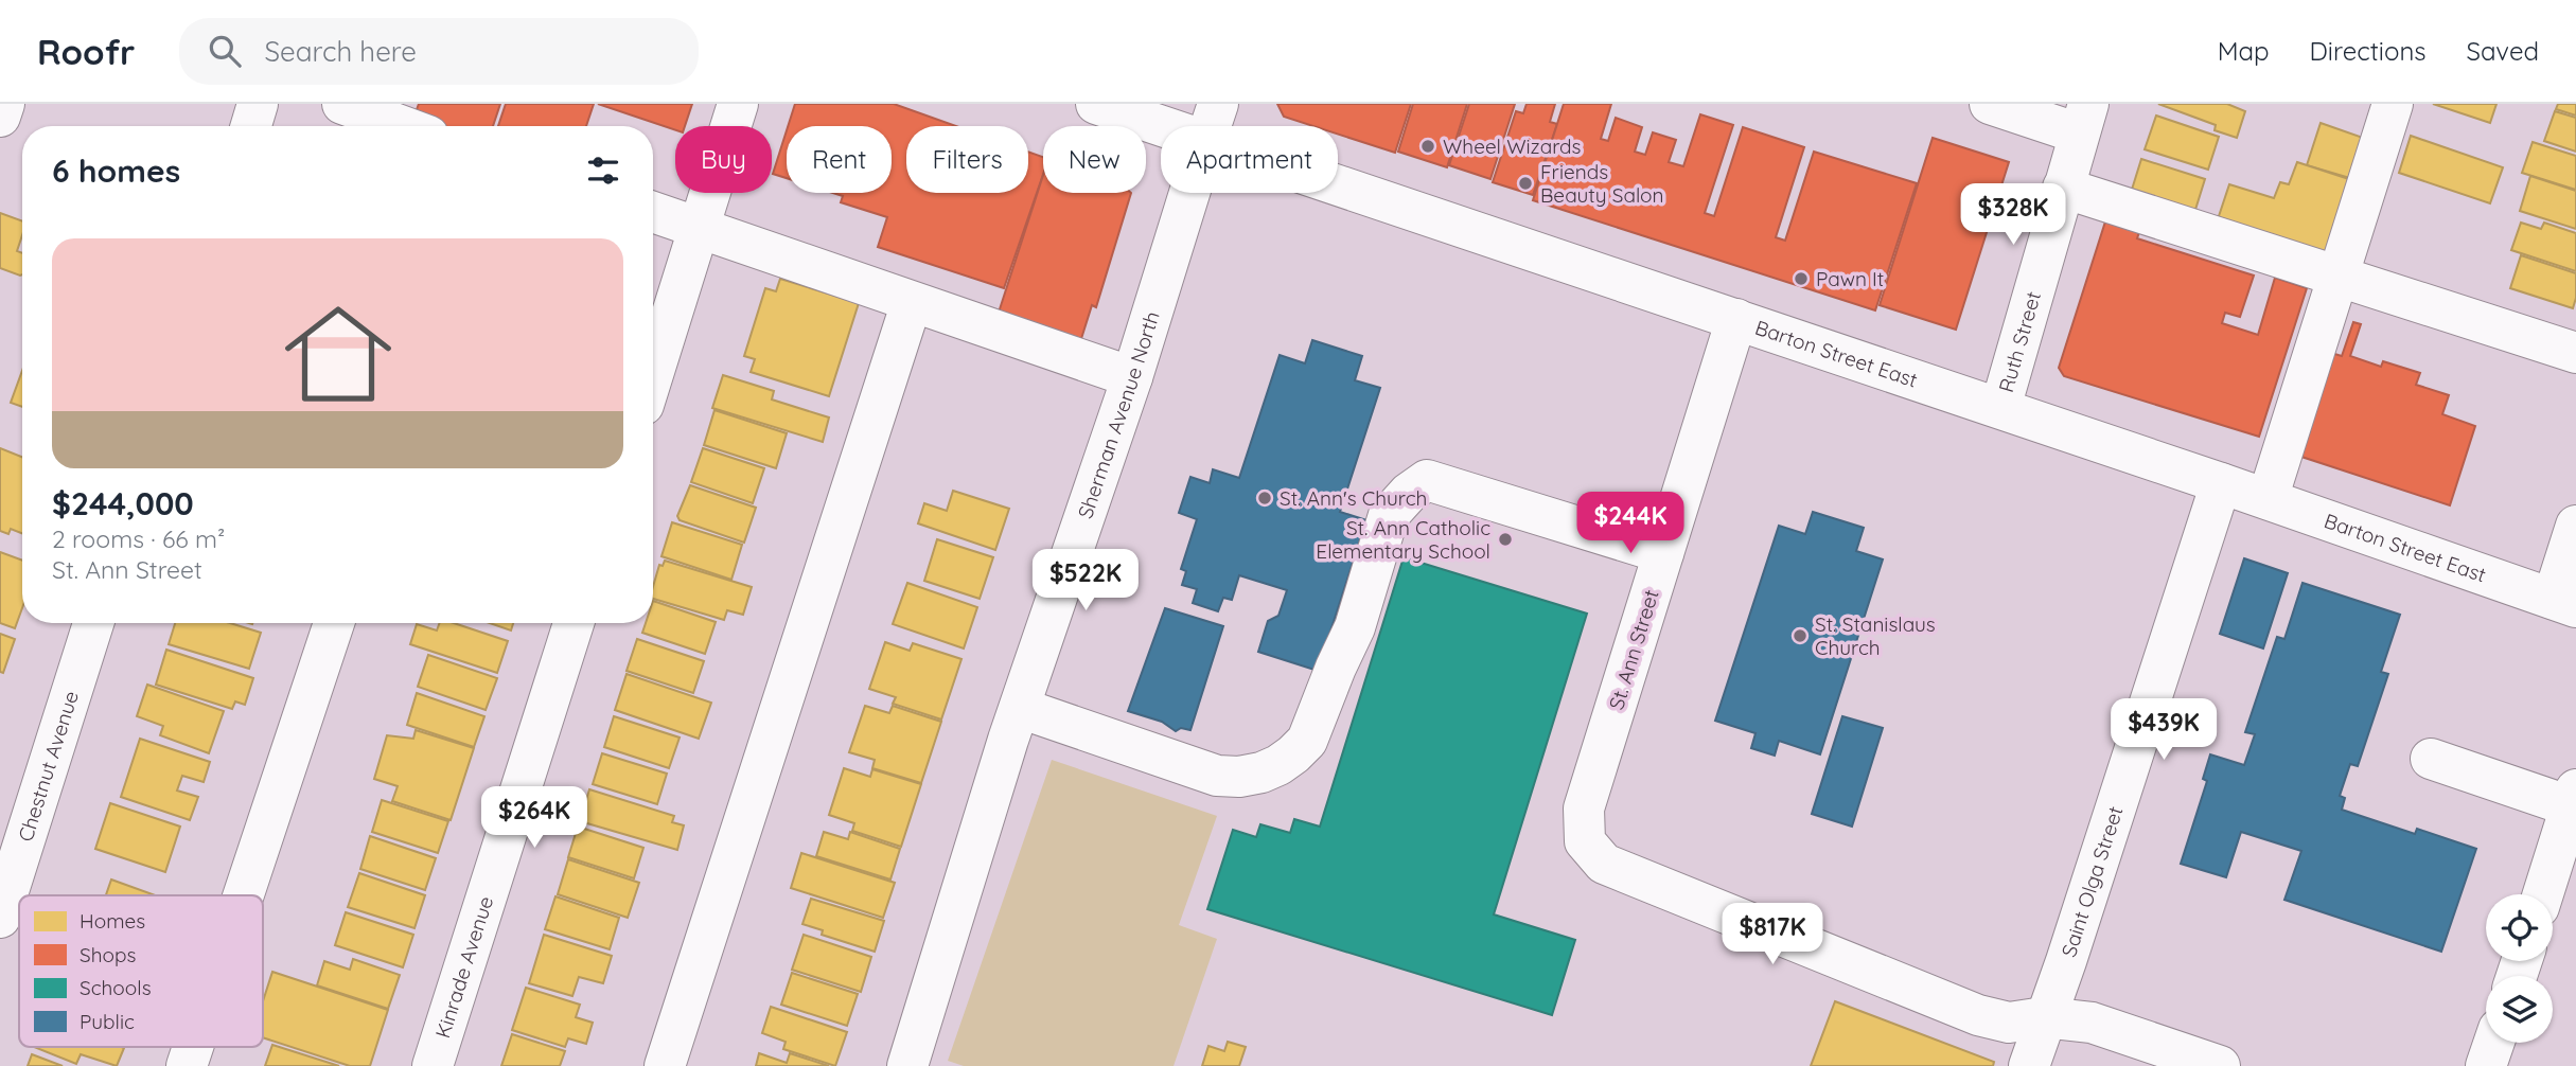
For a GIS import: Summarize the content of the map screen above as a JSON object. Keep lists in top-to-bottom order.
{
  "streets": {
    "street": [
      "Ruth Street",
      "Barton Street East",
      "Sherman Avenue North",
      "St. Ann Street",
      "Chestnut Avenue",
      "Saint Olga Street",
      "Kinrade Avenue"
    ]
  },
  "crossings": [
    ["Ruth Street", "Barton Street East"],
    ["Barton Street East", "St. Ann Street"],
    ["Barton Street East", "Saint Olga Street"],
    ["St. Ann Street", "Saint Olga Street"]
  ],
  "places": [
    "Wheel Wizards",
    "Friends Beauty Salon",
    "Pawn It",
    "St. Ann's Church",
    "St. Ann Catholic Elementary School",
    "St. Stanislaus Church"
  ],
  "legend": [
    "Homes",
    "Shops",
    "Schools",
    "Public"
  ],
  "page": {
    "header": "Roofr",
    "search": "Search here",
    "nav": ["Map", "Directions", "Saved"],
    "chip": [
      "Buy",
      "Rent",
      "Filters",
      "New",
      "Apartment"
    ],
    "heading": "6 homes",
    "price": [
      "$328K",
      "$244K",
      "$522K",
      "$439K",
      "$264K",
      "$817K"
    ],
    "list": [
      {
        "name": "$244,000",
        "note": "2 rooms · 66 m² · St. Ann Street"
      }
    ]
  }
}
